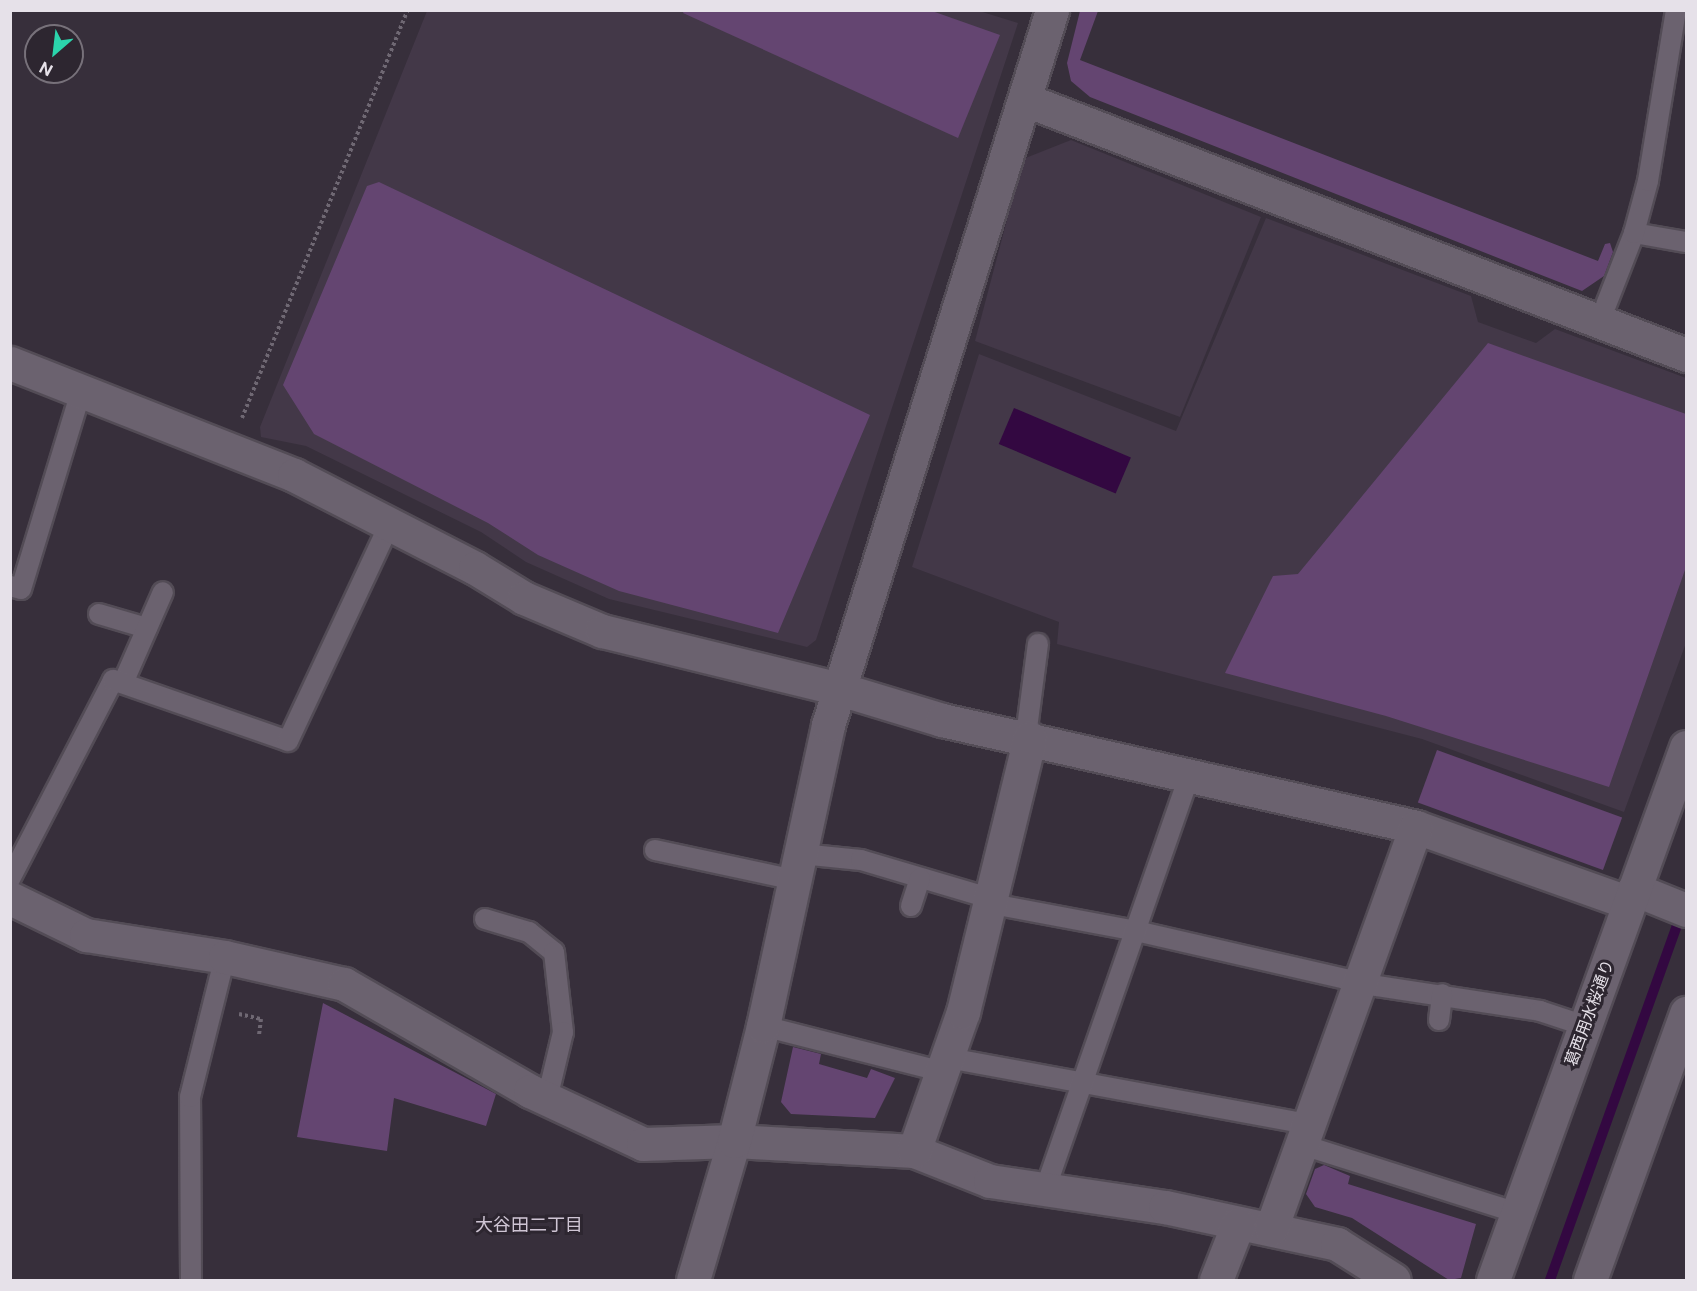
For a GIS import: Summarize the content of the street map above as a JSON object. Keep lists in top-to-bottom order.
{
  "streets": {
    "street": ["葛西用水桜通り"]
  },
  "districts": ["大谷田二丁目"],
  "north": "bottom left"
}
